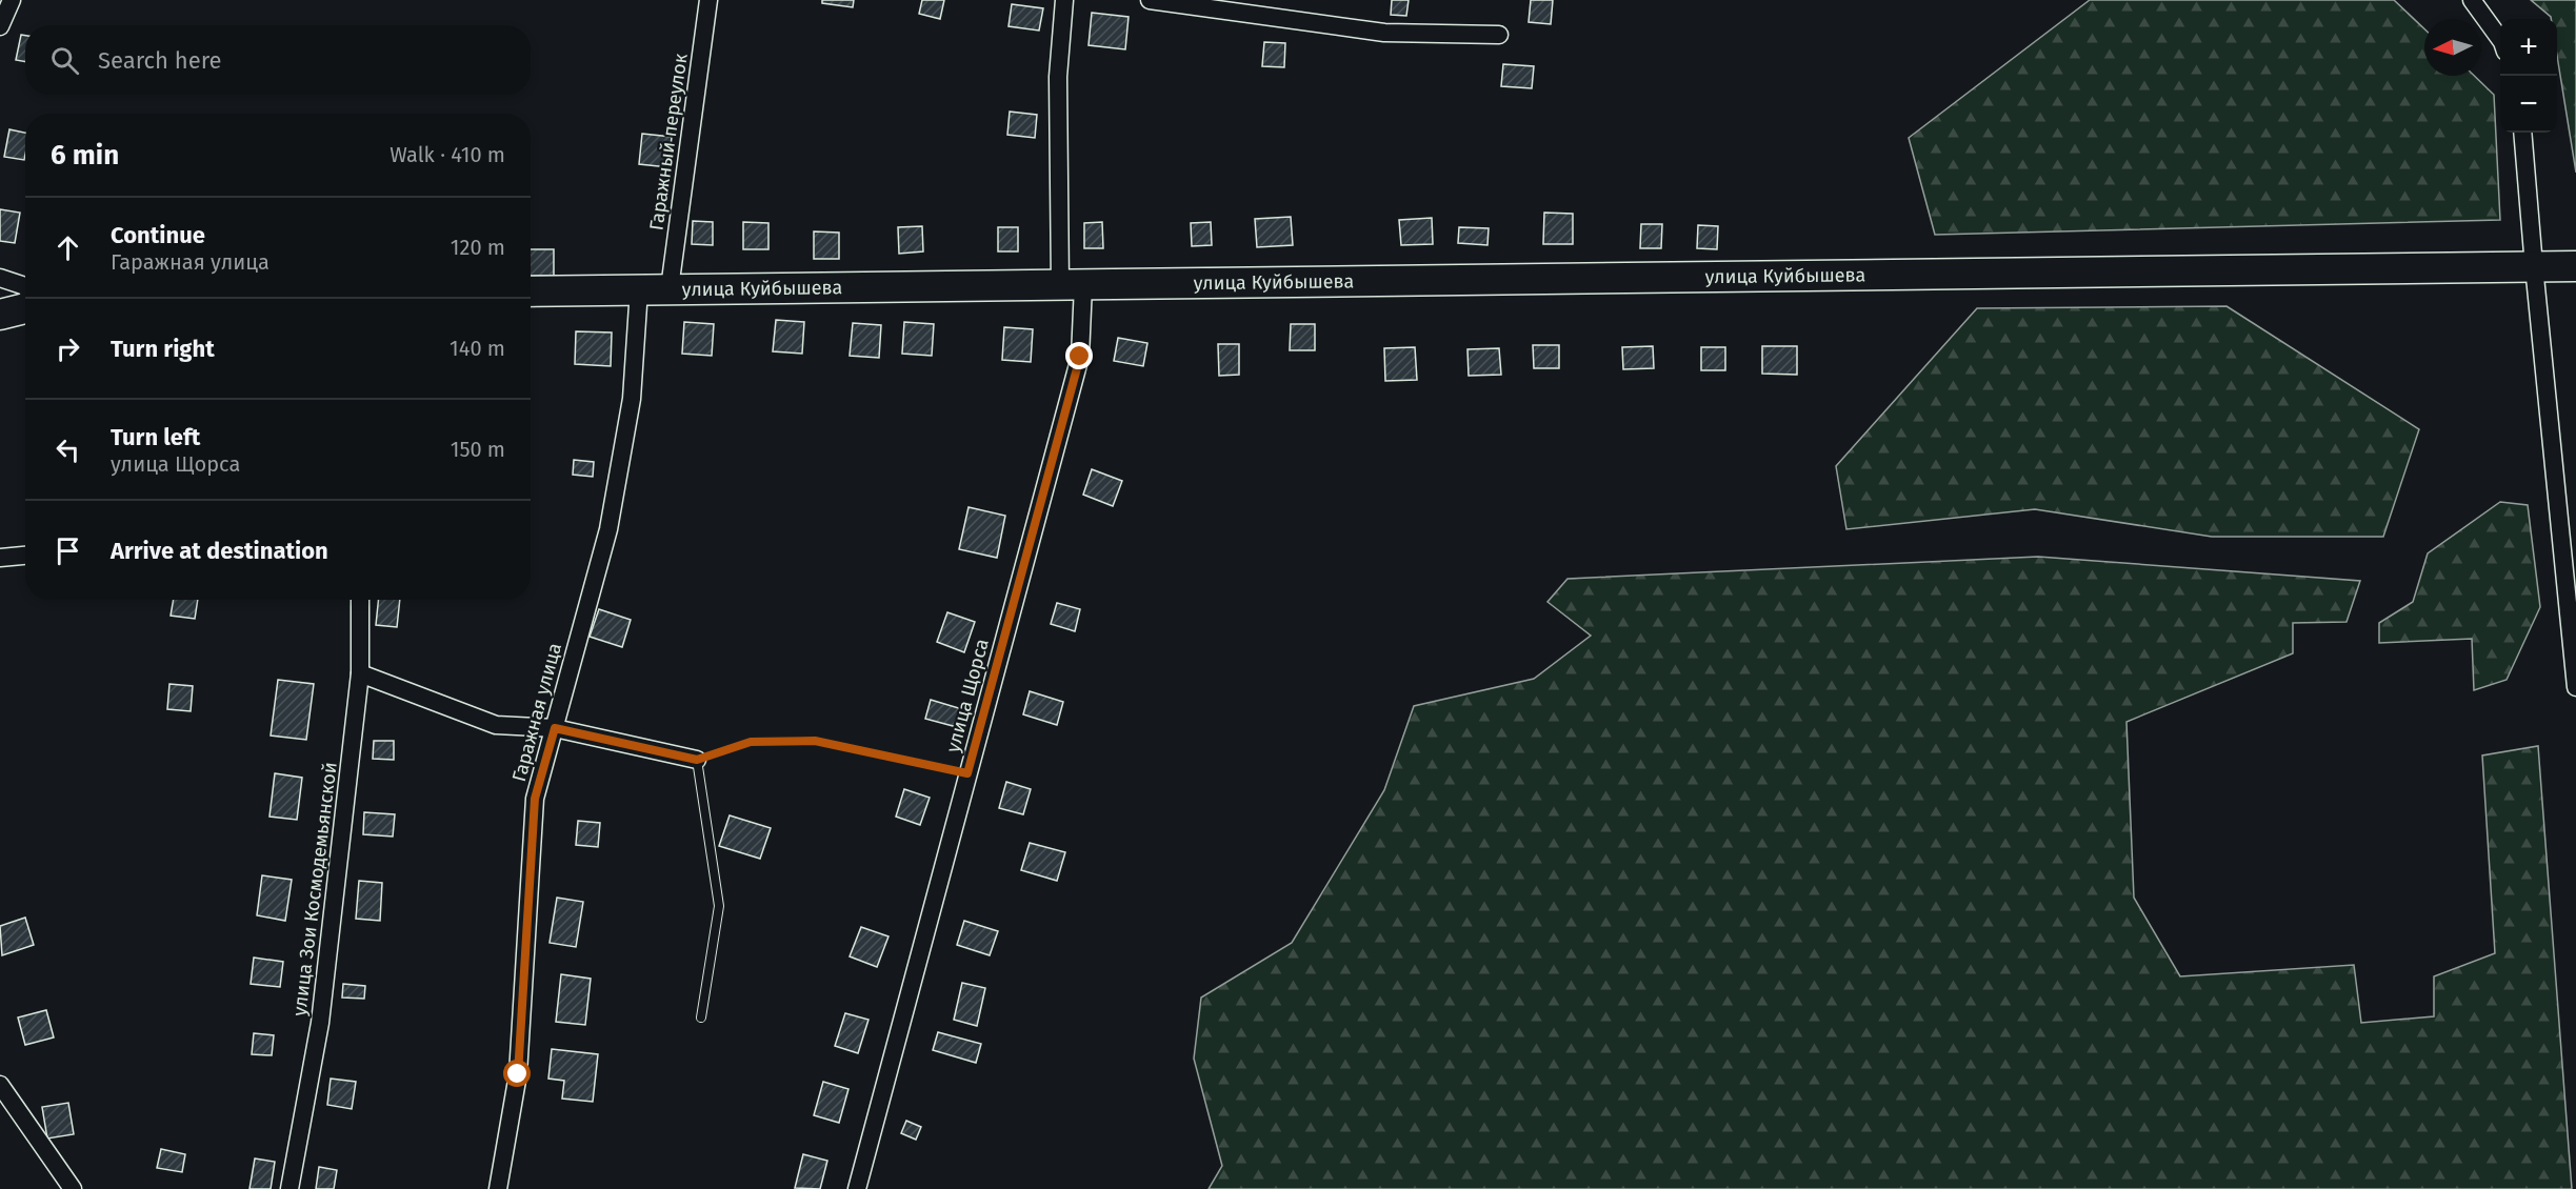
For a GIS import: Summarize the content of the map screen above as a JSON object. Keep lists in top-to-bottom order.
{
  "streets": {
    "highway": ["улица Куйбышева"],
    "street": [
      "Гаражный переулок",
      "улица Щорса",
      "Гаражная улица",
      "улица Зои Космодемьянской"
    ]
  },
  "crossings": [
    ["Гаражный переулок", "улица Куйбышева"],
    ["улица Куйбышева", "улица Щорса"],
    ["улица Куйбышева", "Гаражная улица"]
  ],
  "north": "left",
  "page": {
    "map_buttons": ["+", "−"],
    "search": "Search here",
    "heading": ["6 min", "Walk · 410 m"],
    "list": [
      ["Continue", "Гаражная улица", "120 m"],
      ["Turn right", "140 m"],
      ["Turn left", "улица Щорса", "150 m"],
      "Arrive at destination"
    ]
  }
}
